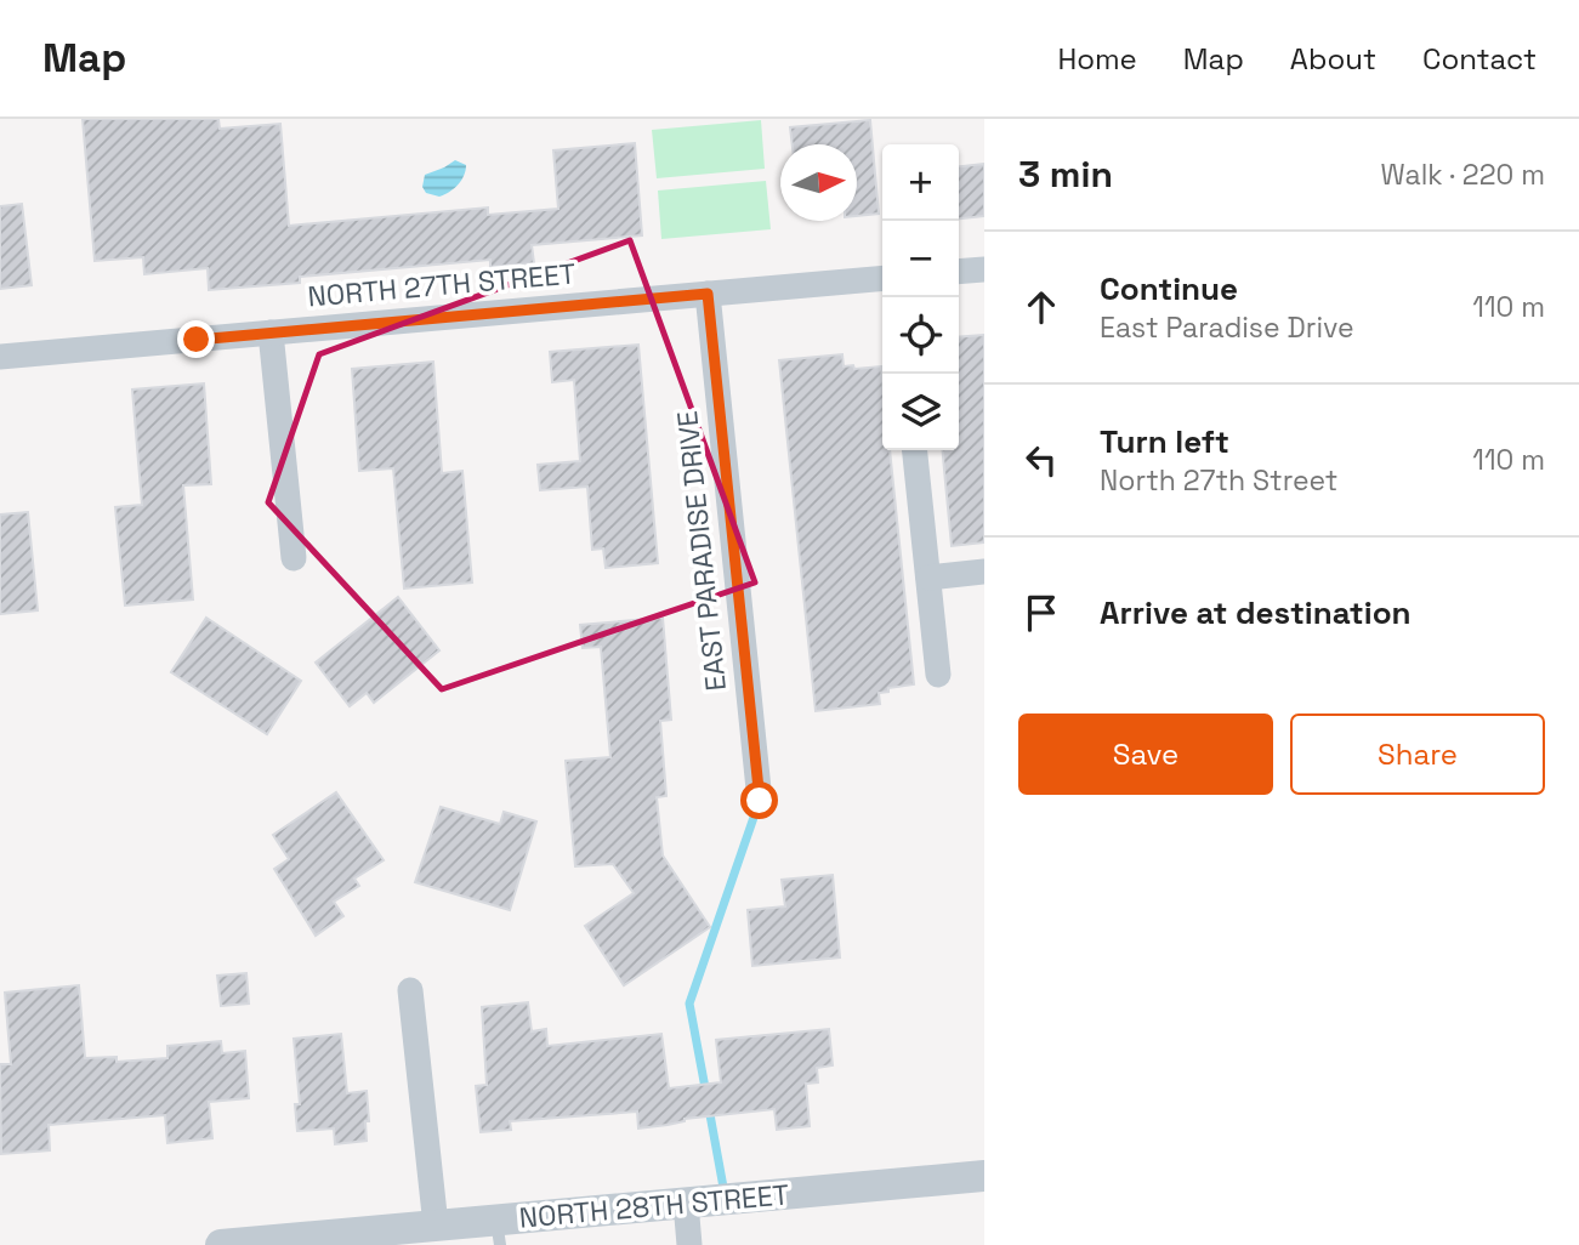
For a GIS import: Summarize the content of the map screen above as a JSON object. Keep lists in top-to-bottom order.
{
  "streets": {
    "street": ["NORTH 27TH STREET", "EAST PARADISE DRIVE", "NORTH 28TH STREET"]
  },
  "crossings": [
    ["NORTH 27TH STREET", "EAST PARADISE DRIVE"]
  ],
  "north": "right",
  "page": {
    "header": "Map",
    "nav": [
      "Home",
      "Map",
      "About",
      "Contact"
    ],
    "heading": ["3 min", "Walk · 220 m"],
    "map_buttons": ["+", "−"],
    "list": [
      ["Continue", "East Paradise Drive", "110 m"],
      ["Turn left", "North 27th Street", "110 m"],
      "Arrive at destination"
    ],
    "buttons": ["Save", "Share"]
  }
}
